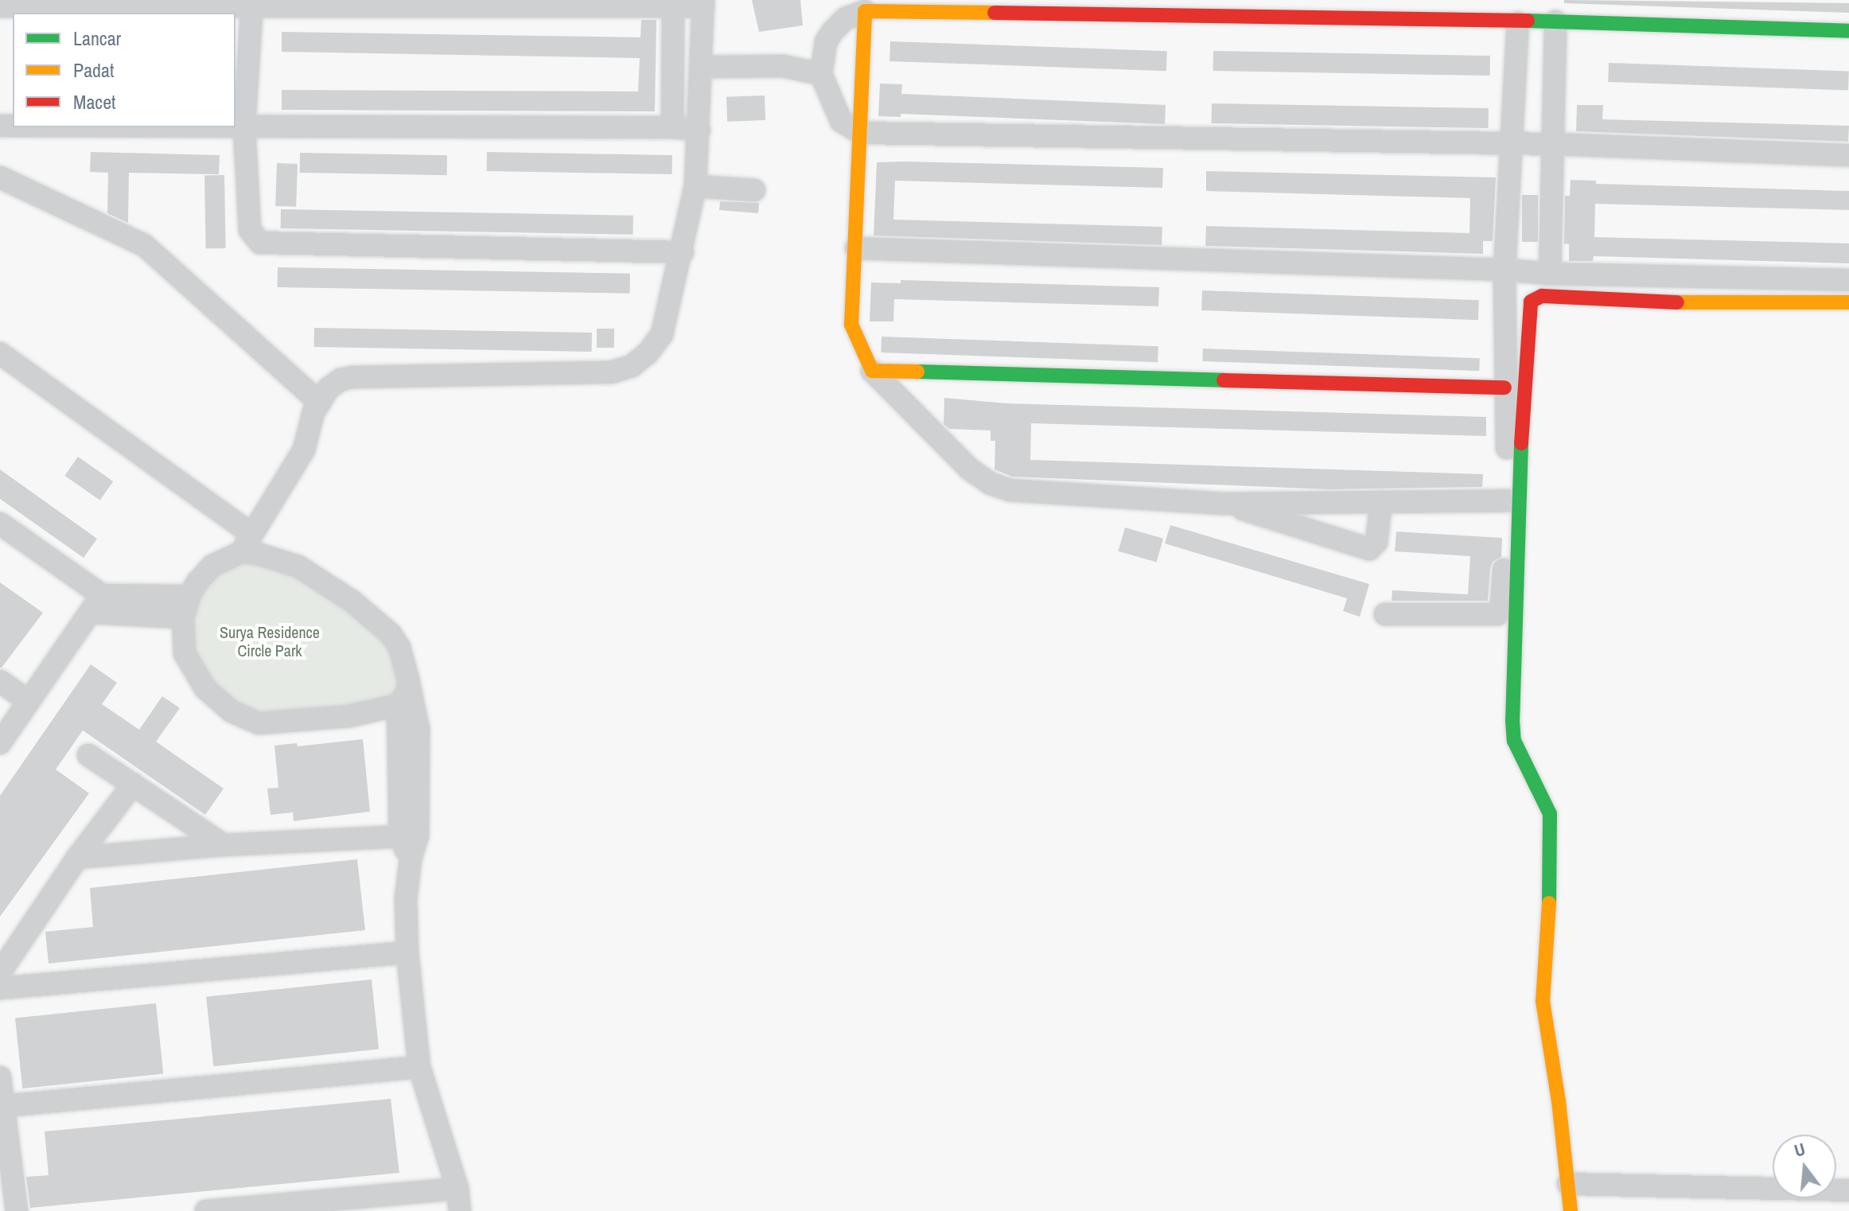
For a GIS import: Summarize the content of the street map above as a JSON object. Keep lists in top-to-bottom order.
{
  "parks": ["Surya Residence Circle Park"],
  "legend": ["Lancar", "Padat", "Macet"],
  "north": "top"
}
